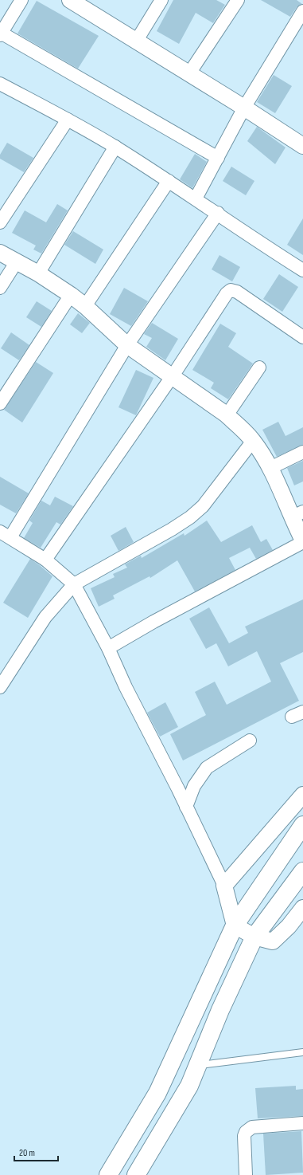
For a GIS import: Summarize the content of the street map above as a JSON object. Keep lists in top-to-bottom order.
{
  "scale_bar": "20 m"
}
